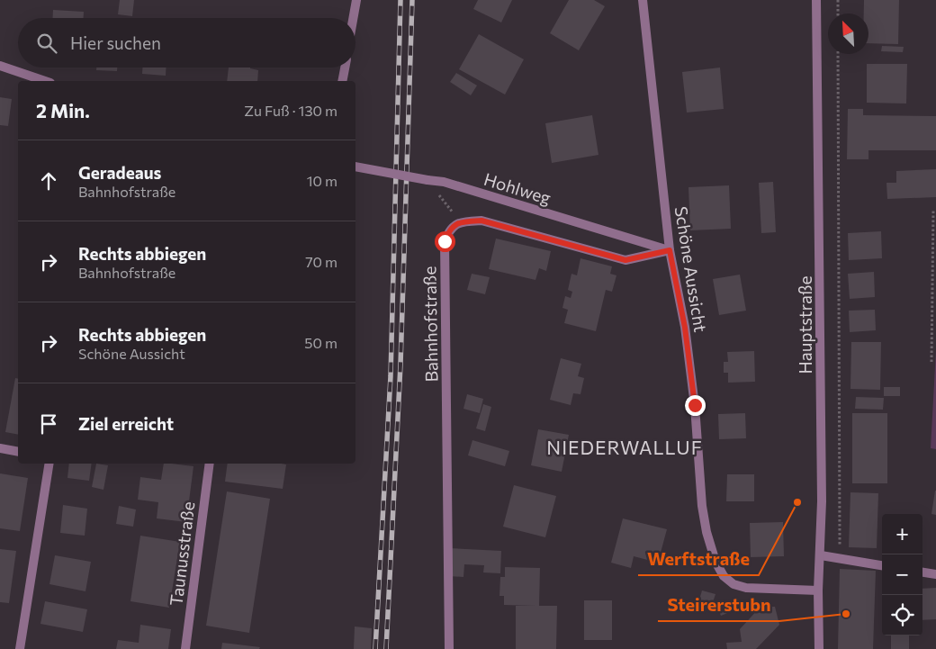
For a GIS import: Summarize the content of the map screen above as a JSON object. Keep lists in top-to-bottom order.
{
  "streets": {
    "street": [
      "Hohlweg",
      "Schöne Aussicht",
      "Bahnhofstraße",
      "Hauptstraße",
      "Taunusstraße"
    ]
  },
  "crossings": [
    ["Hohlweg", "Schöne Aussicht"],
    ["Schöne Aussicht", "Hauptstraße"]
  ],
  "districts": ["NIEDERWALLUF"],
  "places": ["Werftstraße", "Steirerstubn"],
  "north": "top left",
  "page": {
    "search": "Hier suchen",
    "heading": ["2 Min.", "Zu Fuß · 130 m"],
    "list": [
      ["Geradeaus", "Bahnhofstraße", "10 m"],
      ["Rechts abbiegen", "Bahnhofstraße", "70 m"],
      ["Rechts abbiegen", "Schöne Aussicht", "50 m"],
      "Ziel erreicht"
    ],
    "map_buttons": ["+", "−"]
  }
}
